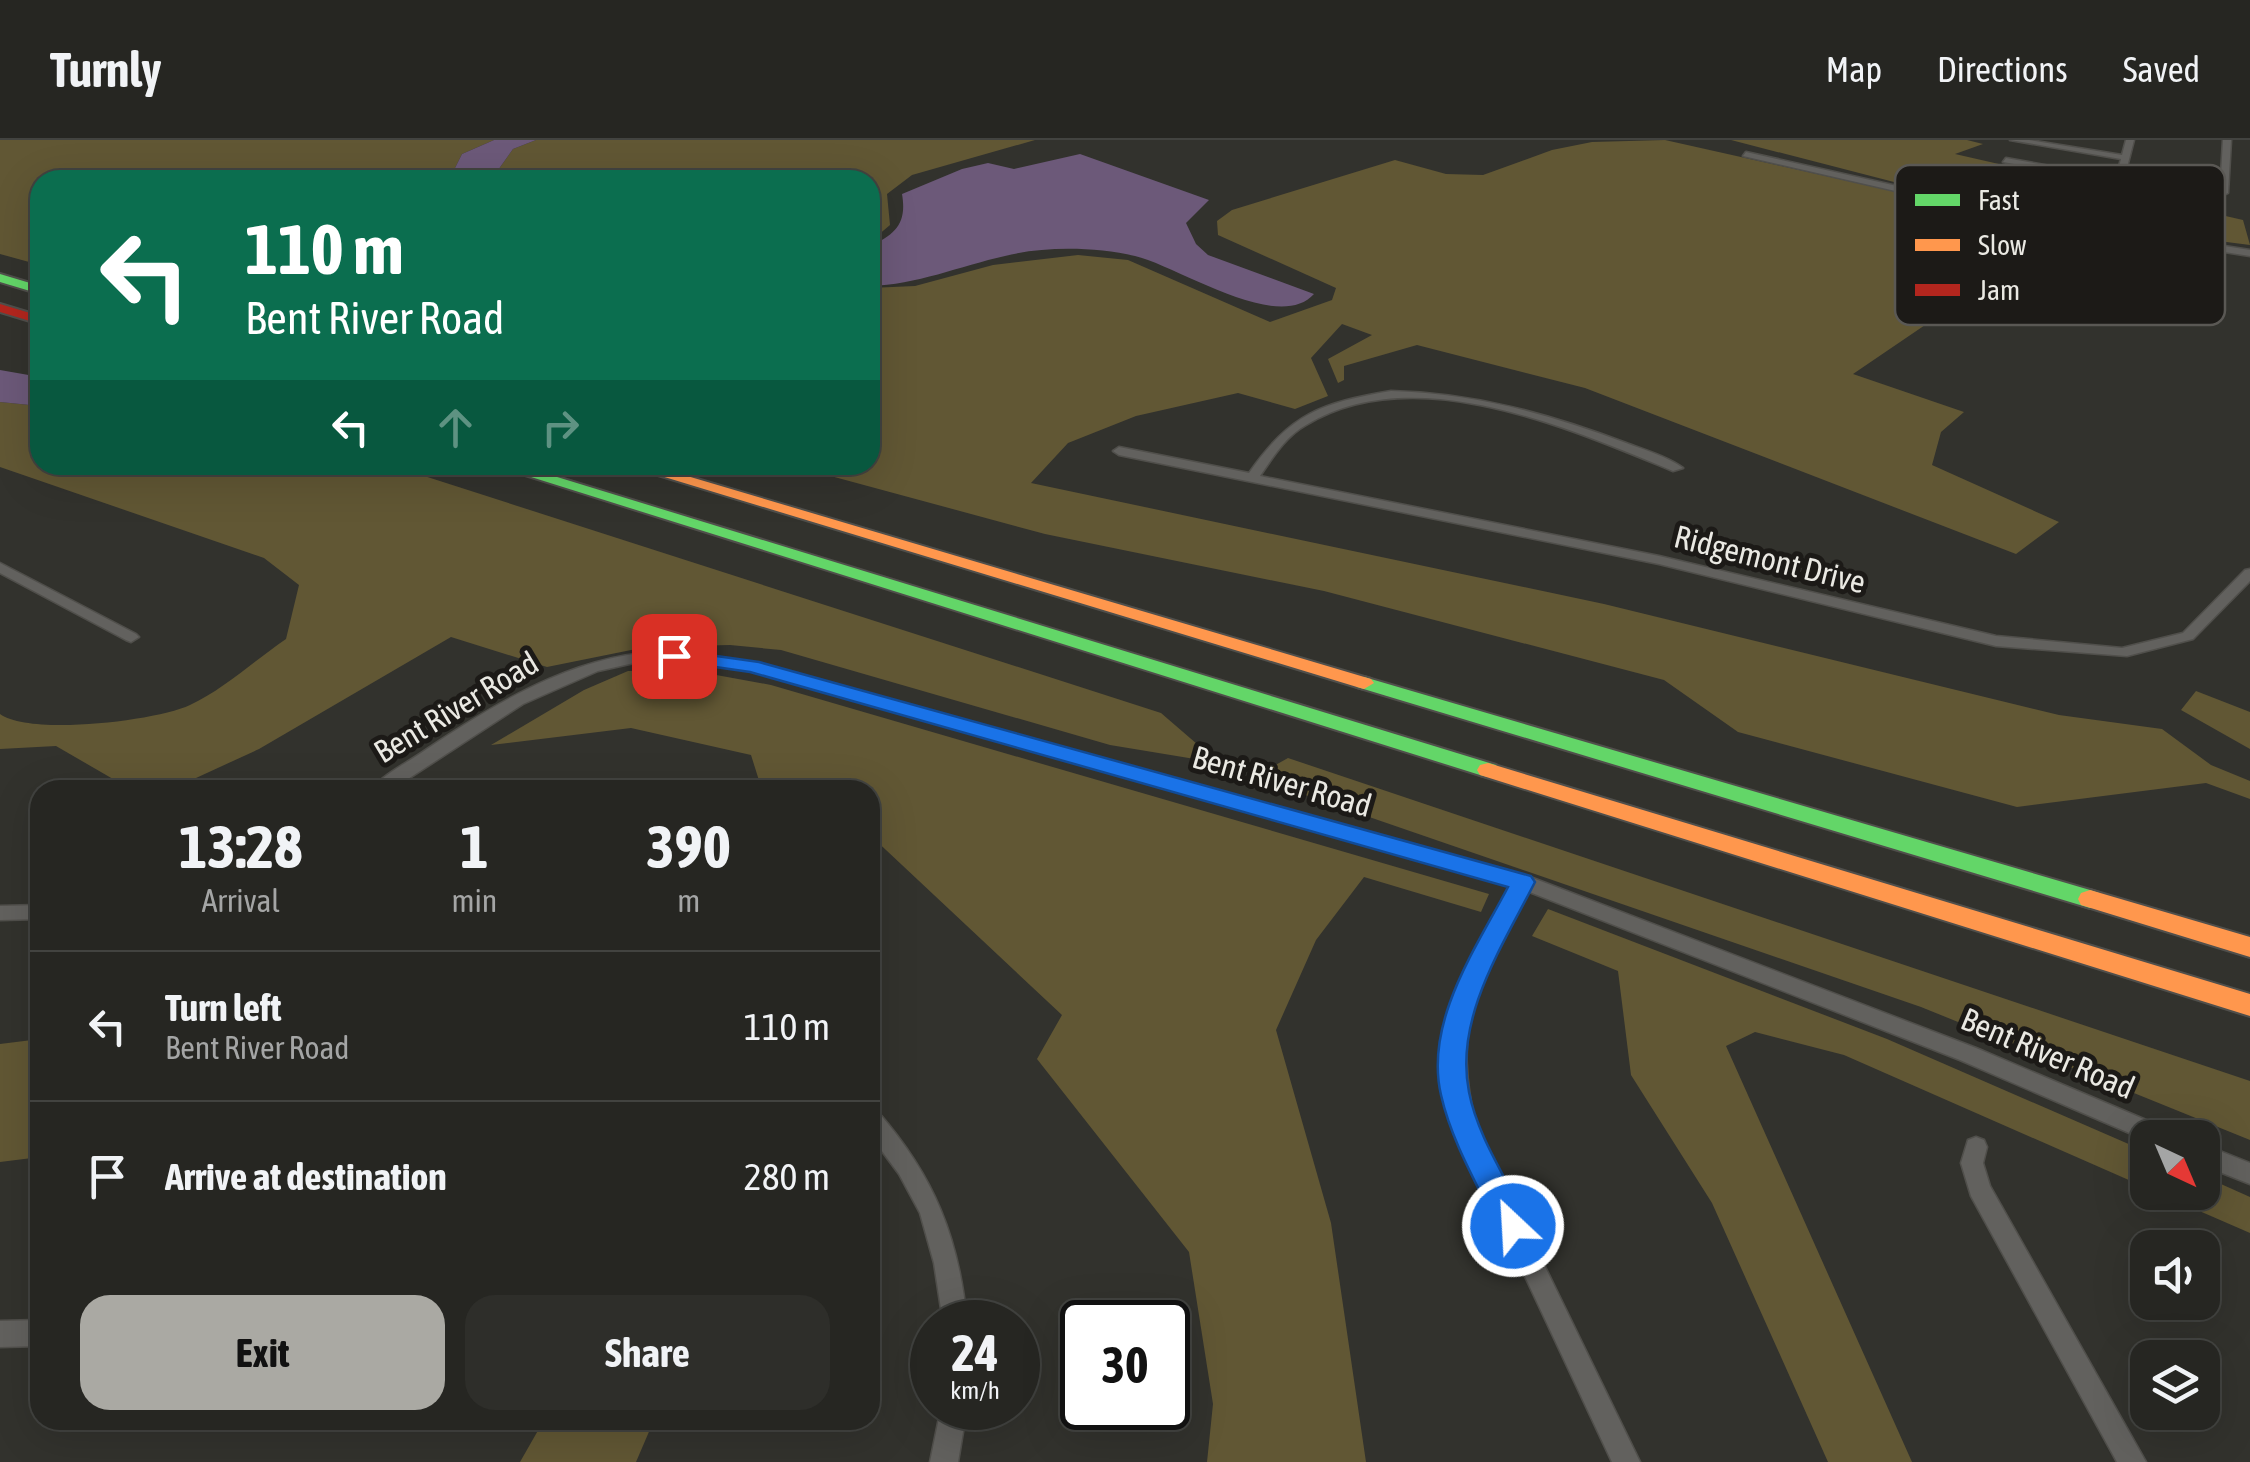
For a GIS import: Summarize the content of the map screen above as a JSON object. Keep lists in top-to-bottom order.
{
  "streets": {
    "street": ["Ridgemont Drive", "Bent River Road"]
  },
  "legend": ["Fast", "Slow", "Jam"],
  "north": "bottom right",
  "page": {
    "header": "Turnly",
    "nav": ["Map", "Directions", "Saved"],
    "turn": ["110 m", "Bent River Road"],
    "eta": [
      "13:28",
      "Arrival",
      "1",
      "min",
      "390",
      "m"
    ],
    "list": [
      {
        "name": "Turn left",
        "note": "Bent River Road",
        "value": "110 m"
      },
      {
        "name": "Arrive at destination",
        "value": "280 m"
      }
    ],
    "buttons": ["Exit", "Share"],
    "speed": "24 km/h",
    "limit": "30"
  }
}
